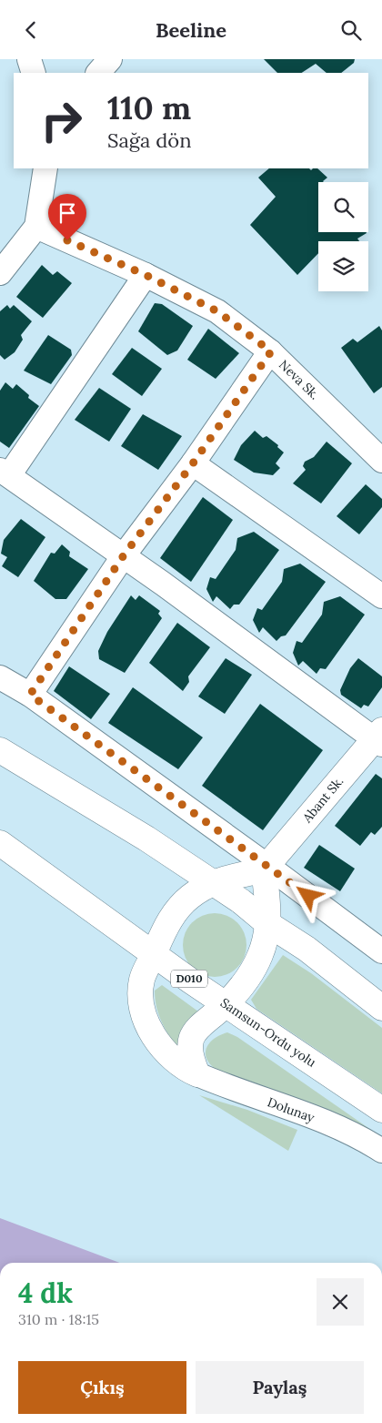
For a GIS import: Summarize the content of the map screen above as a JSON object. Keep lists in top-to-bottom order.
{
  "streets": {
    "main road": ["Abant Sk.", "D010", "Samsun-Ordu yolu"],
    "street": ["Neva Sk.", "Dolunay"]
  },
  "page": {
    "header": "Beeline",
    "turn": ["110 m", "Sağa dön"],
    "heading": ["4 dk", "310 m · 18:15"],
    "buttons": ["Çıkış", "Paylaş"]
  }
}
